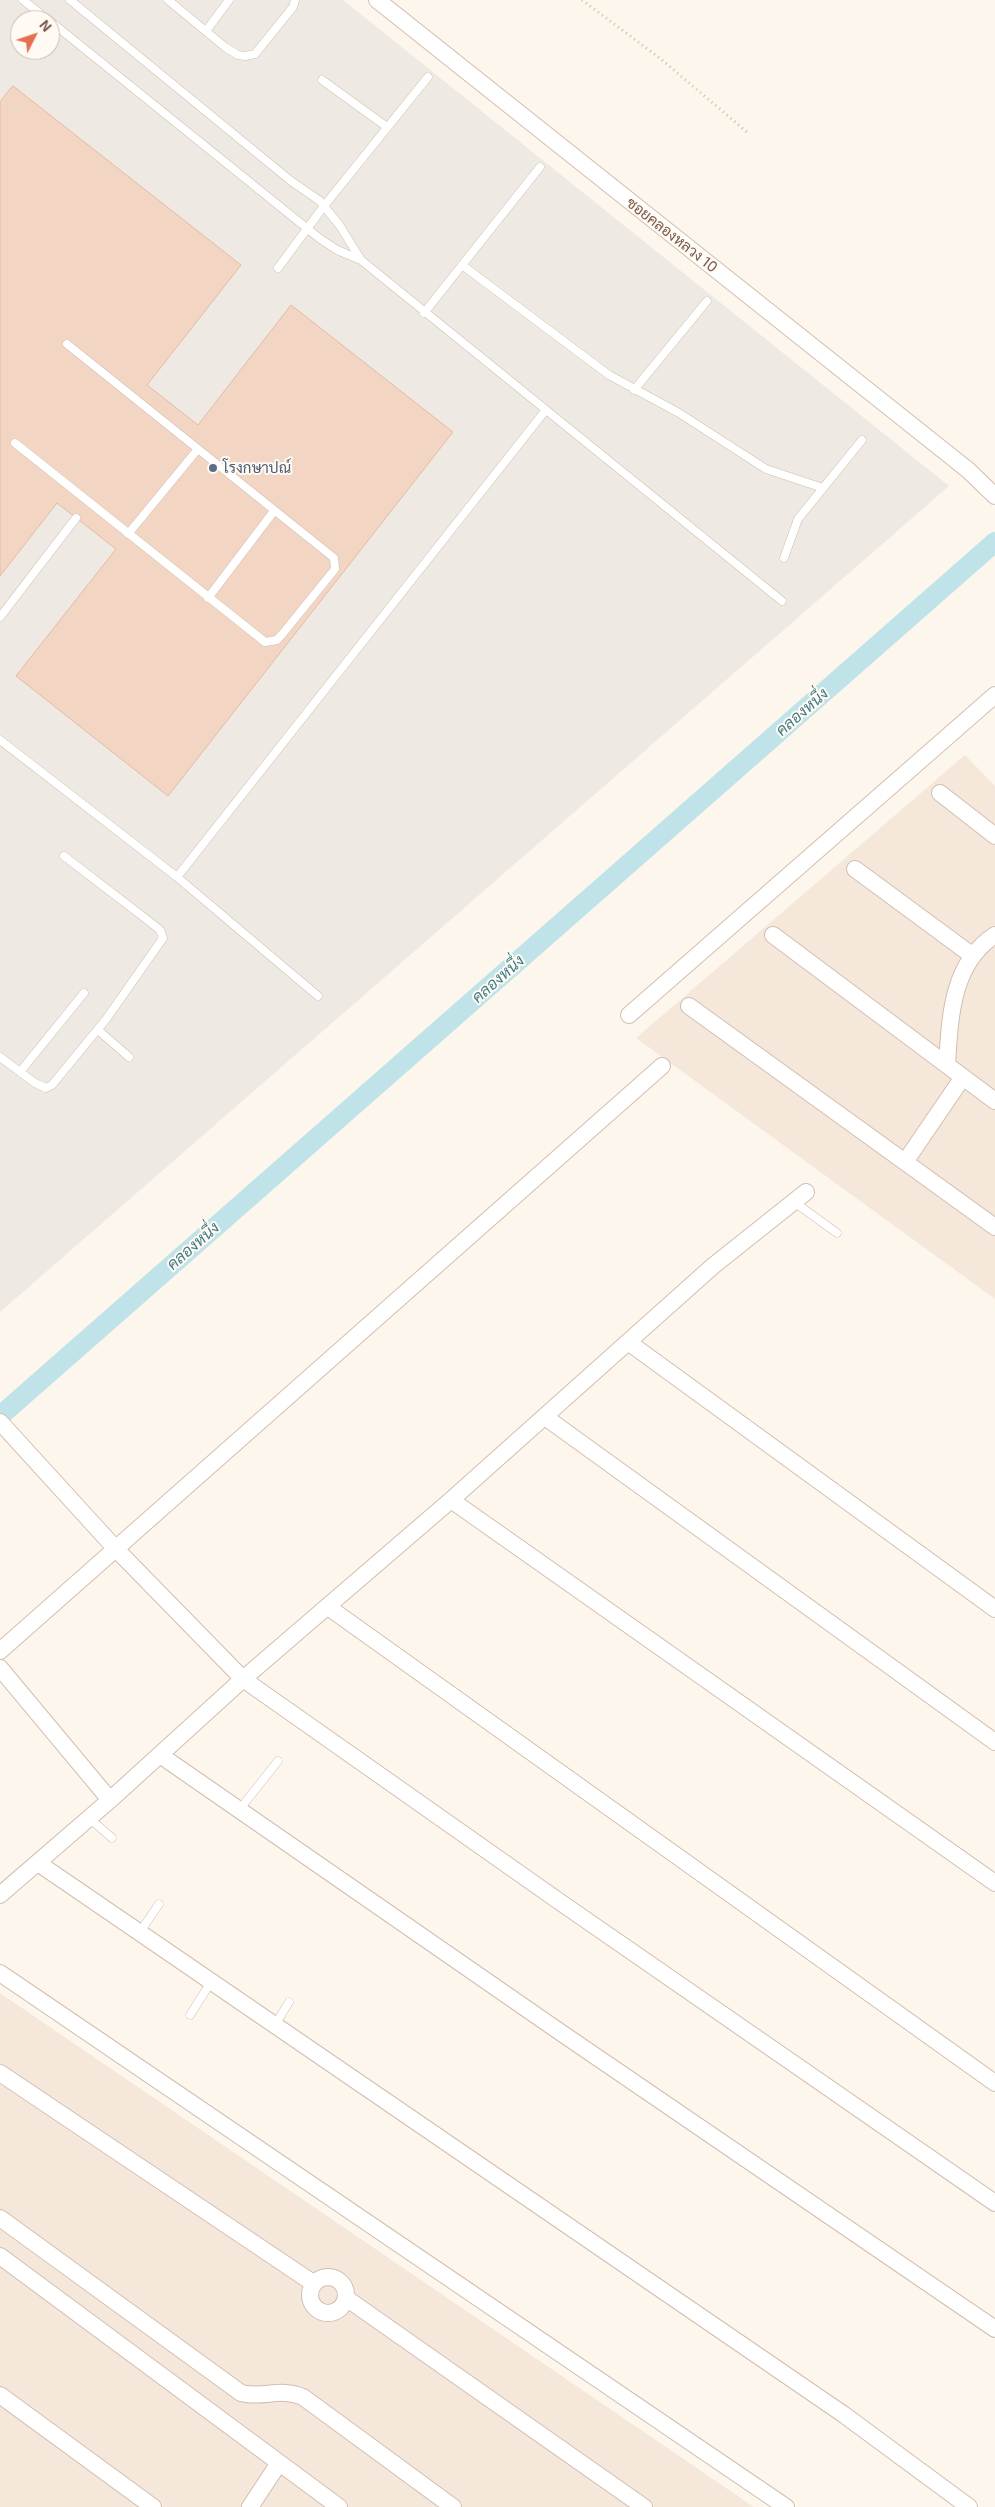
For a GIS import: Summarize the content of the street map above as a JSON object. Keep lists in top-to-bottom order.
{
  "streets": {
    "street": ["ซอยคลองหลวง 10"]
  },
  "water": ["คลองหนึ่ง"],
  "places": ["โรงกษาปณ์"],
  "north": "top right"
}
